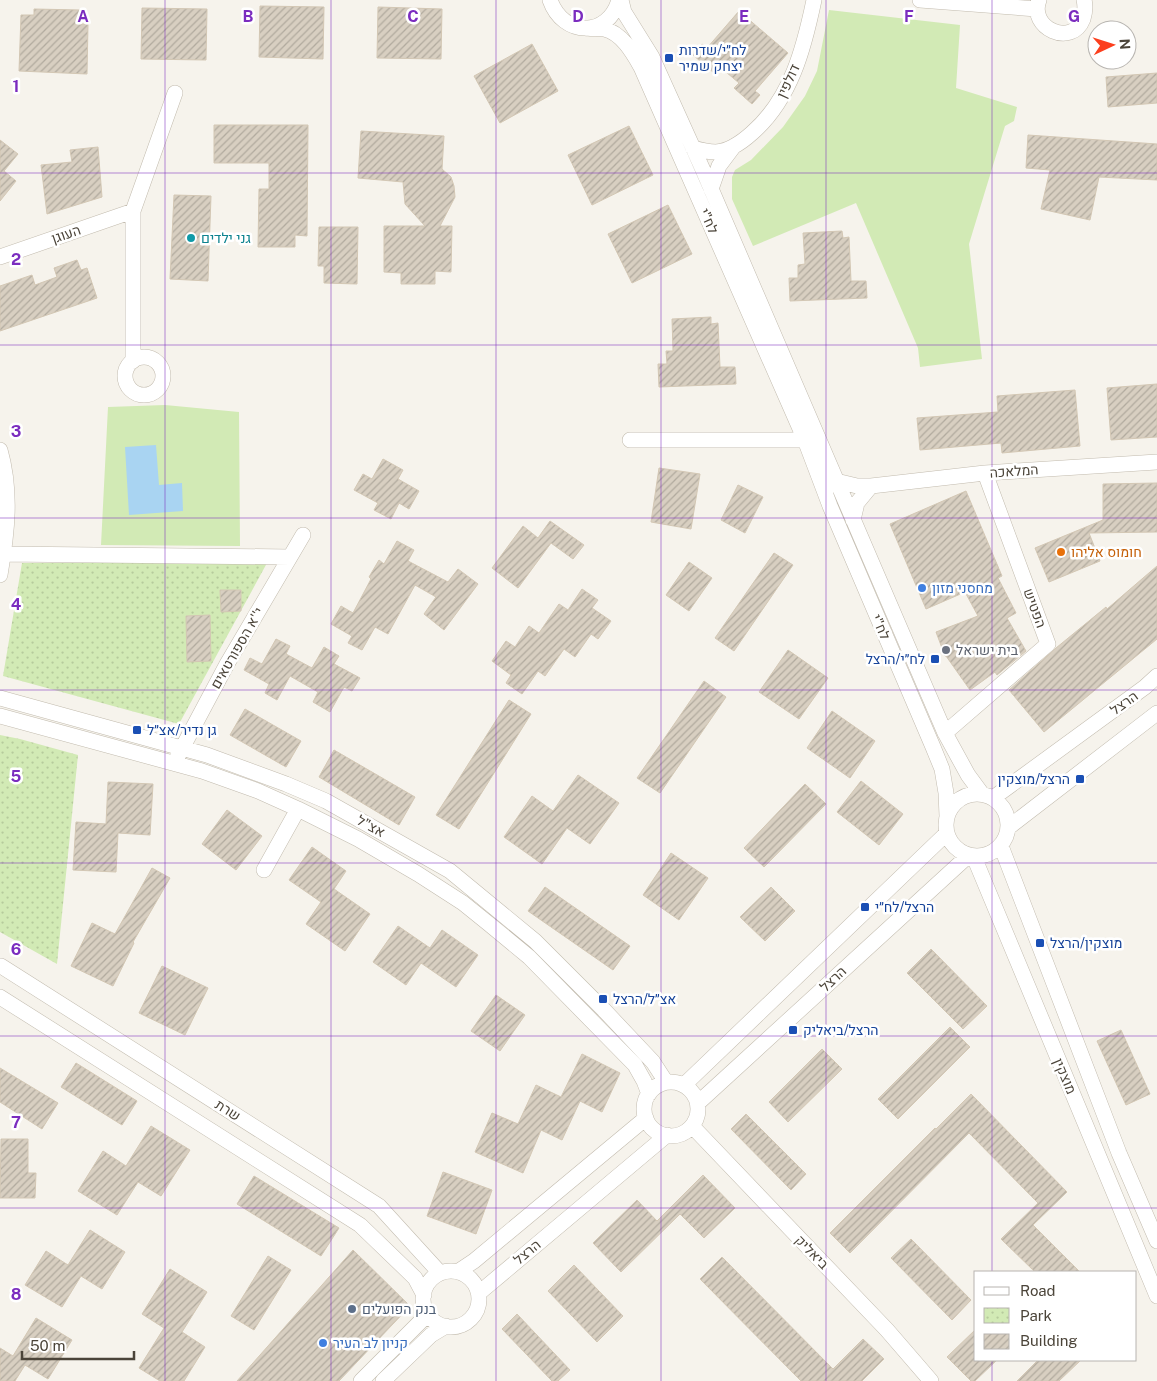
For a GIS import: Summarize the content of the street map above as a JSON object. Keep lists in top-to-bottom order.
{
  "streets": {
    "street": [
      "דולפין",
      "לח\"י",
      "העוגן",
      "המלאכה",
      "הפטיש",
      "י''א הספורטאים",
      "הרצל",
      "אצ\"ל",
      "מוצקין",
      "שרת",
      "ביאליק"
    ]
  },
  "crossings": [
    ["לח\"י", "המלאכה"],
    ["לח\"י", "הפטיש"],
    ["לח\"י", "הרצל"],
    ["לח\"י", "מוצקין"],
    ["המלאכה", "הפטיש"],
    ["י''א הספורטאים", "אצ\"ל"],
    ["הרצל", "אצ\"ל"],
    ["הרצל", "מוצקין"],
    ["הרצל", "שרת"],
    ["הרצל", "ביאליק"],
    ["אצ\"ל", "ביאליק"]
  ],
  "places": {
    "transit": [
      "לח״י/שדרות יצחק שמיר",
      "לח״י/הרצל",
      "גן נדיר/אצ״ל",
      "הרצל/מוצקין",
      "הרצל/לח״י",
      "מוצקין/הרצל",
      "אצ״ל/הרצל",
      "הרצל/ביאליק"
    ],
    "other": [
      "גני ילדים",
      "חומוס אליהו",
      "מחסני מזון",
      "בית ישראל",
      "בנק הפועלים",
      "קניון לב העיר"
    ]
  },
  "legend": ["Road", "Park", "Building"],
  "scale_bar": "50 m",
  "north": "right",
  "grid": {
    "columns": [
      "A",
      "B",
      "C",
      "D",
      "E",
      "F",
      "G"
    ],
    "rows": [
      "1",
      "2",
      "3",
      "4",
      "5",
      "6",
      "7",
      "8"
    ]
  }
}
